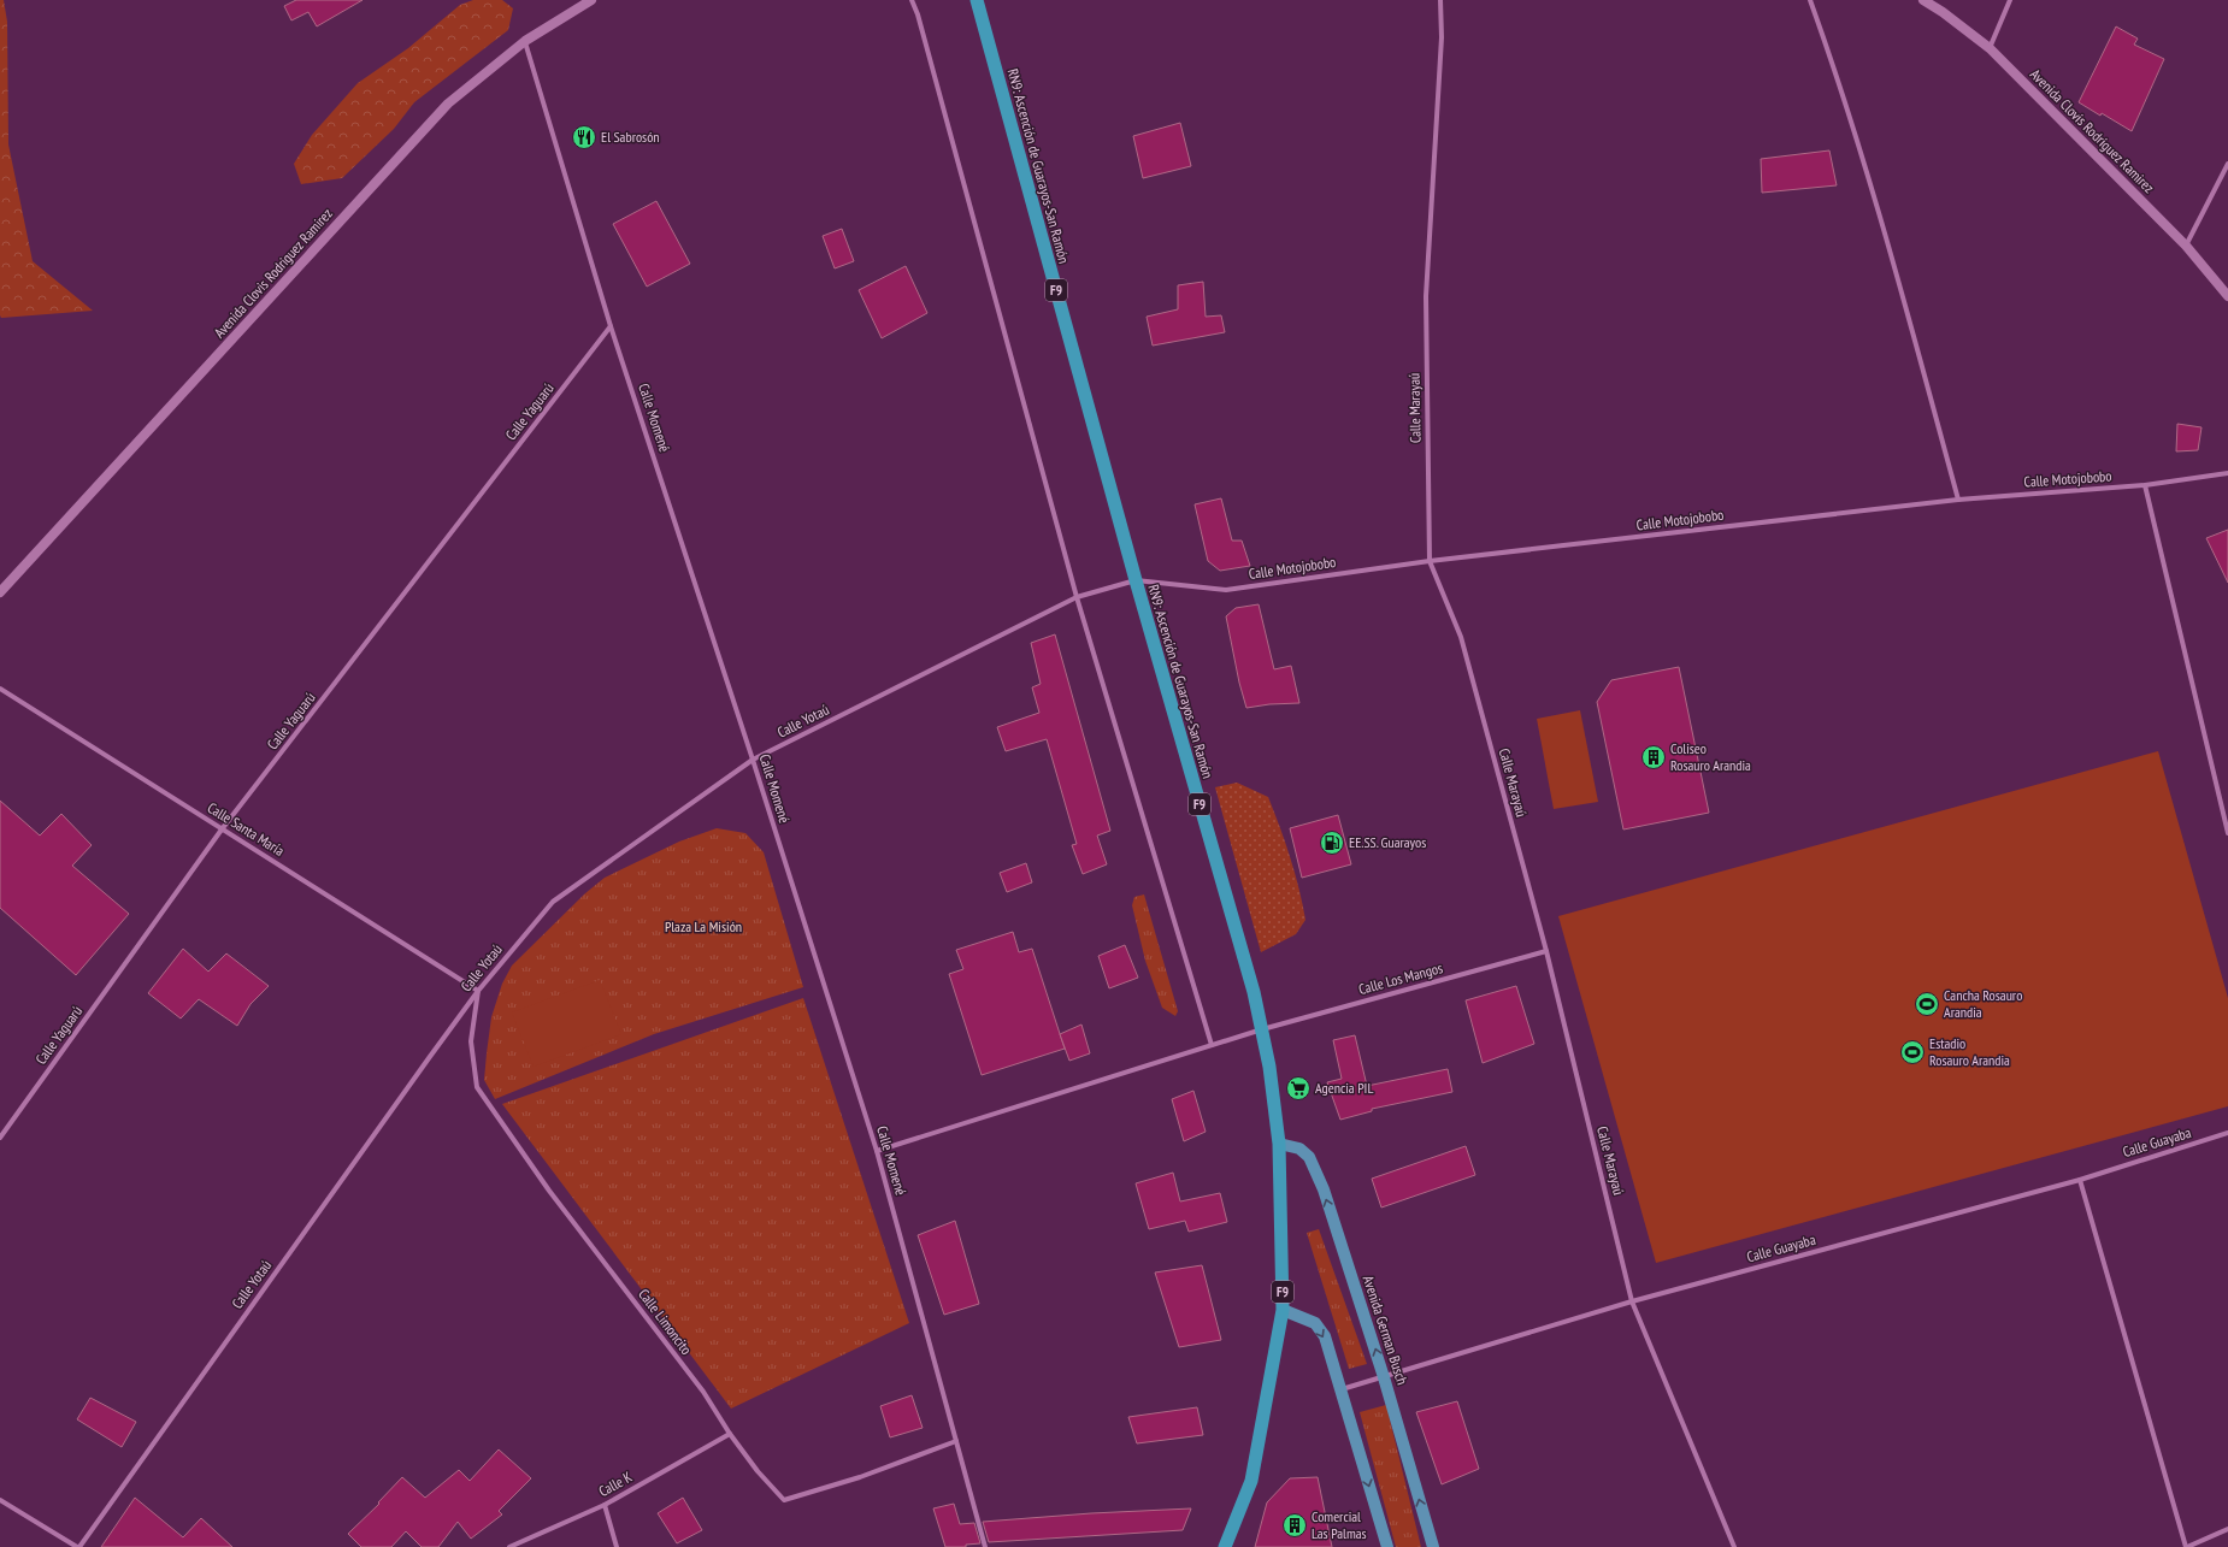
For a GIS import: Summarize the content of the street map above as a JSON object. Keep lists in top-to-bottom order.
{
  "streets": {
    "highway": ["RN9: Ascención de Guarayos-San Ramón", "F9"],
    "main road": ["Avenida Clovis Rodriguez Ramirez", "Avenida German Busch"],
    "street": [
      "Calle Marayaú",
      "Calle Yaguarú",
      "Calle Momené",
      "Calle Motojobobo",
      "Calle Yotaú",
      "Calle Santa María",
      "Calle Los Mangos",
      "Calle Guayaba",
      "Calle Limoncito",
      "Calle K"
    ]
  },
  "crossings": [
    ["Avenida Clovis Rodriguez Ramirez", "Calle Momené"],
    ["RN9: Ascención de Guarayos-San Ramón", "Calle Motojobobo"],
    ["RN9: Ascención de Guarayos-San Ramón", "Calle Yotaú"],
    ["RN9: Ascención de Guarayos-San Ramón", "Calle Los Mangos"],
    ["RN9: Ascención de Guarayos-San Ramón", "Avenida German Busch"],
    ["Calle Marayaú", "Calle Motojobobo"],
    ["Calle Marayaú", "Calle Los Mangos"],
    ["Calle Marayaú", "Calle Guayaba"],
    ["Calle Yaguarú", "Calle Momené"],
    ["Calle Yaguarú", "Calle Santa María"],
    ["Calle Momené", "Calle Yotaú"],
    ["Calle Momené", "Calle Los Mangos"],
    ["Calle Momené", "Calle Limoncito"],
    ["Calle Motojobobo", "Calle Yotaú"],
    ["Calle Yotaú", "Calle Santa María"],
    ["Calle Yotaú", "Calle Limoncito"],
    ["Calle Santa María", "Calle Limoncito"],
    ["Calle Guayaba", "Avenida German Busch"],
    ["Calle Limoncito", "Calle K"]
  ],
  "parks": ["Plaza La Misión"],
  "places": {
    "restaurant": ["El Sabrosón"],
    "building": ["Coliseo Rosauro Arandia", "Comercial Las Palmas"],
    "fuel station": ["EE.SS. Guarayos"],
    "sports": ["Cancha Rosauro Arandia", "Estadio Rosauro Arandia"],
    "supermarket": ["Agencia PIL"]
  }
}
